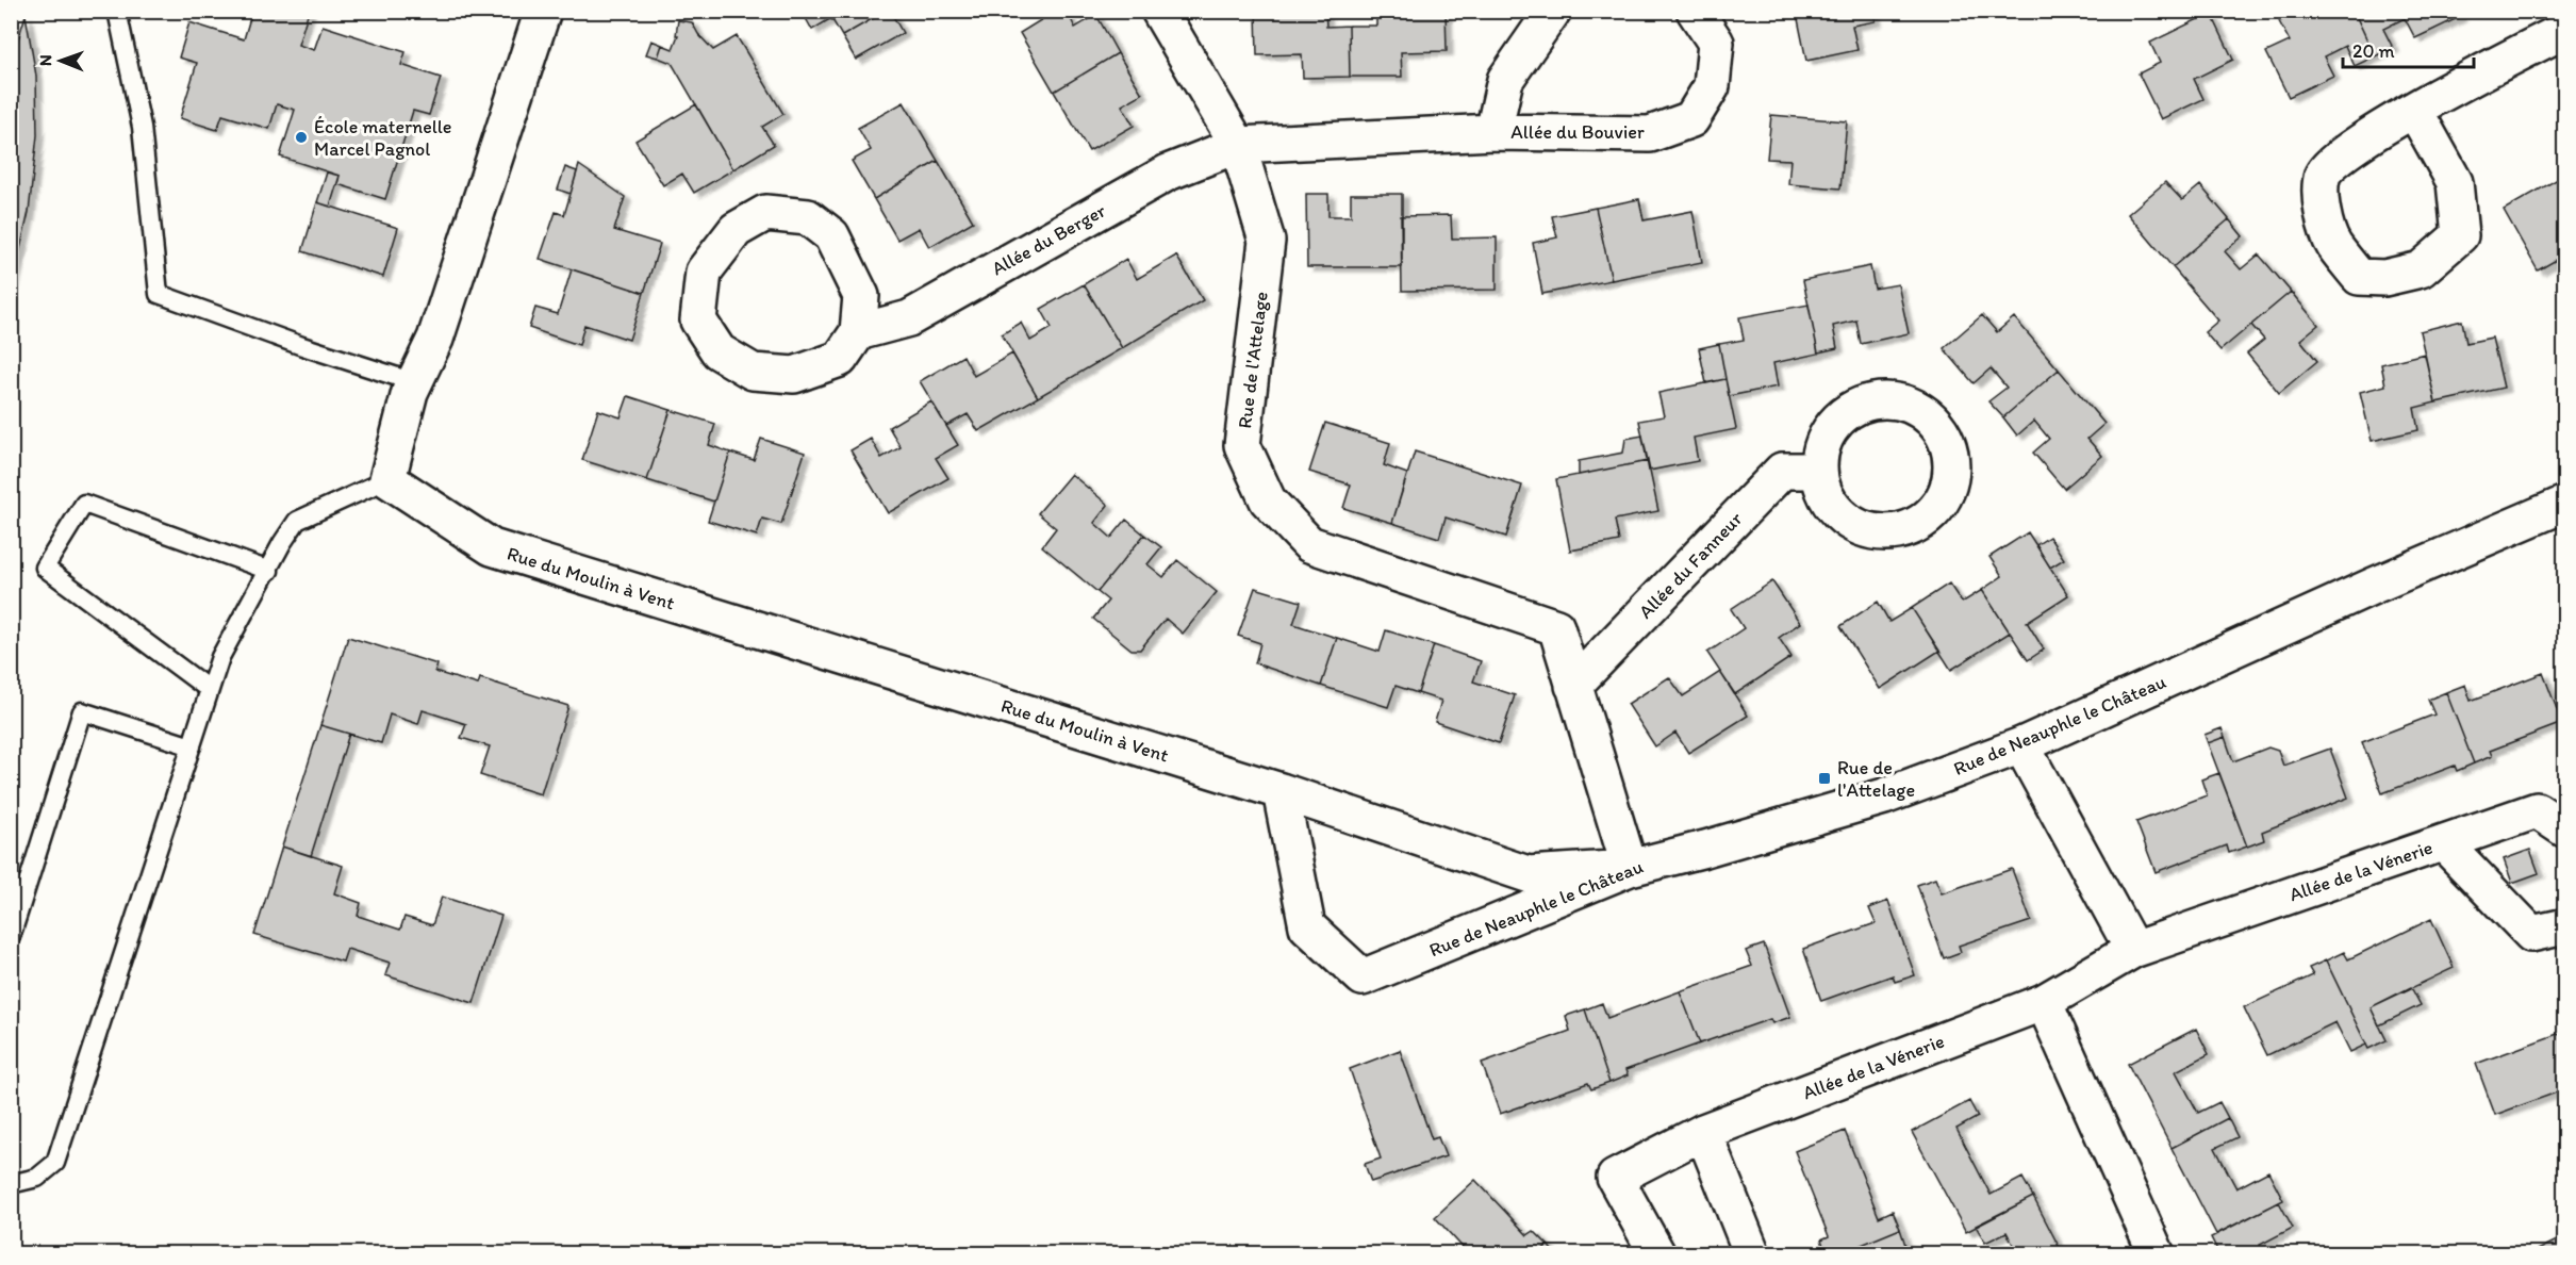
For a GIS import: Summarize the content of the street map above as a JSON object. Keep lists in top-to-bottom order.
{
  "streets": {
    "street": [
      "Allée du Bouvier",
      "Allée du Berger",
      "Rue de l'Attelage",
      "Allée du Fanneur",
      "Rue du Moulin à Vent",
      "Rue de Neauphle le Château",
      "Allée de la Vénerie"
    ]
  },
  "crossings": [
    ["Allée du Bouvier", "Allée du Berger"],
    ["Allée du Bouvier", "Rue de l'Attelage"],
    ["Allée du Berger", "Rue de l'Attelage"],
    ["Rue de l'Attelage", "Allée du Fanneur"],
    ["Rue de l'Attelage", "Rue du Moulin à Vent"],
    ["Rue de l'Attelage", "Rue de Neauphle le Château"],
    ["Rue du Moulin à Vent", "Rue de Neauphle le Château"]
  ],
  "places": {
    "other": ["École maternelle Marcel Pagnol"],
    "transit": ["Rue de l'Attelage"]
  },
  "scale_bar": "20 m",
  "north": "left"
}
